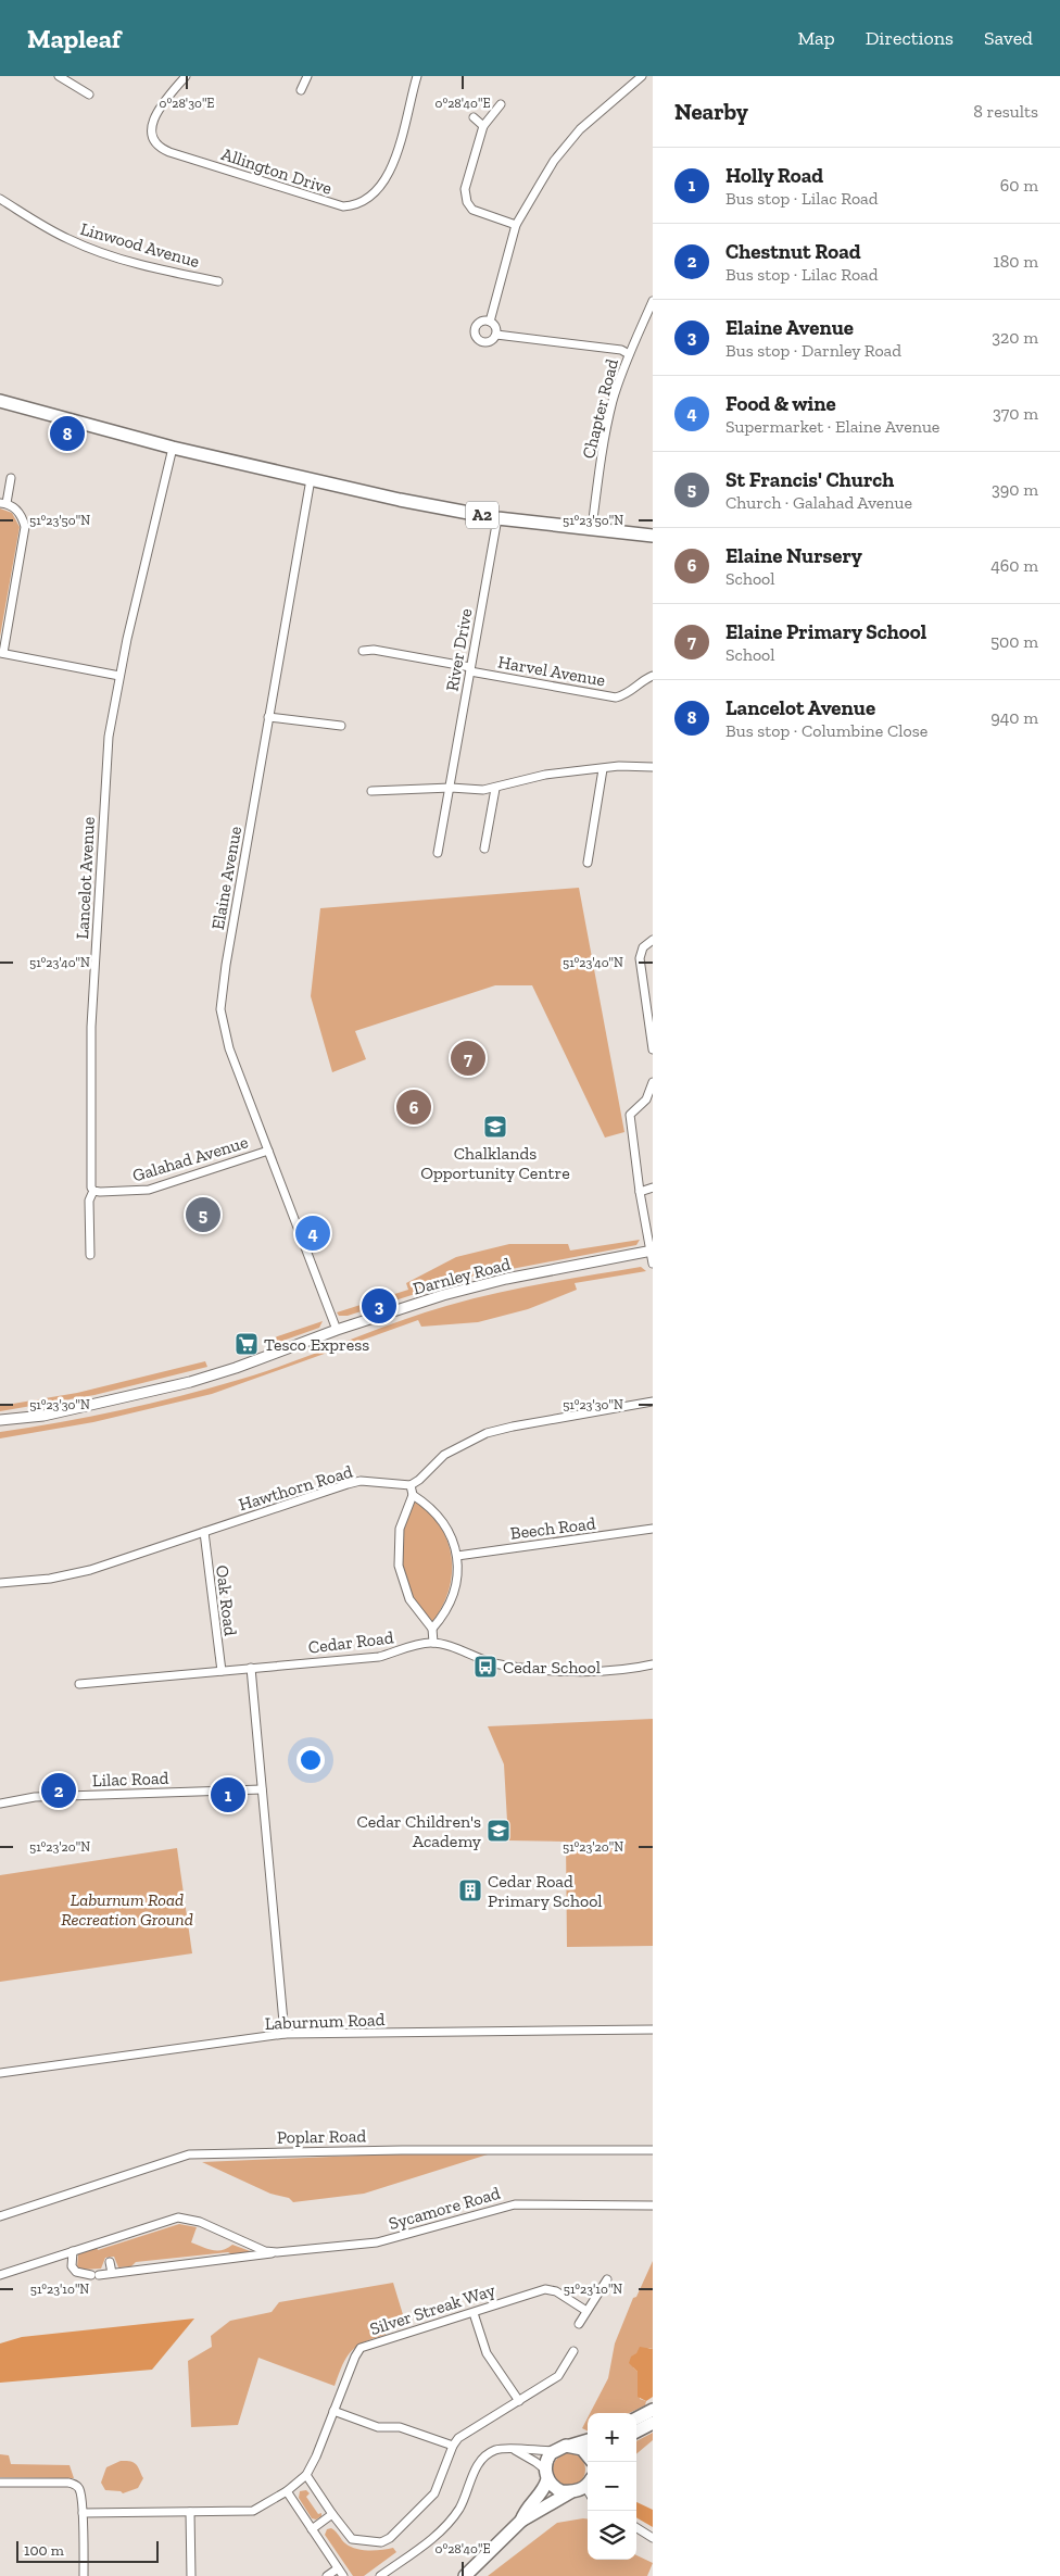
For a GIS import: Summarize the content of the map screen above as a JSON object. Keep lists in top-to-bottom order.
{
  "streets": {
    "main road": ["A2"],
    "street": [
      "Allington Drive",
      "Linwood Avenue",
      "Chapter Road",
      "River Drive",
      "Harvel Avenue",
      "Lancelot Avenue",
      "Elaine Avenue",
      "Galahad Avenue",
      "Darnley Road",
      "Hawthorn Road",
      "Beech Road",
      "Oak Road",
      "Cedar Road",
      "Lilac Road",
      "Laburnum Road",
      "Poplar Road",
      "Sycamore Road",
      "Silver Streak Way"
    ]
  },
  "crossings": [
    ["Chapter Road", "A2"],
    ["A2", "River Drive"],
    ["A2", "Lancelot Avenue"],
    ["A2", "Elaine Avenue"],
    ["River Drive", "Harvel Avenue"],
    ["Lancelot Avenue", "Galahad Avenue"],
    ["Elaine Avenue", "Galahad Avenue"],
    ["Elaine Avenue", "Darnley Road"],
    ["Hawthorn Road", "Oak Road"],
    ["Oak Road", "Cedar Road"]
  ],
  "parks": ["Laburnum Road Recreation Ground"],
  "places": {
    "school or university": ["Chalklands Opportunity Centre", "Cedar Children's Academy"],
    "supermarket": ["Tesco Express"],
    "bus stop": ["Cedar School"],
    "building": ["Cedar Road Primary School"]
  },
  "scale_bar": "100 m",
  "page": {
    "header": "Mapleaf",
    "nav": ["Map", "Directions", "Saved"],
    "heading": ["Nearby", "8 results"],
    "list": [
      {
        "mark": "1",
        "name": "Holly Road",
        "note": "Bus stop · Lilac Road",
        "value": "60 m"
      },
      {
        "mark": "2",
        "name": "Chestnut Road",
        "note": "Bus stop · Lilac Road",
        "value": "180 m"
      },
      {
        "mark": "3",
        "name": "Elaine Avenue",
        "note": "Bus stop · Darnley Road",
        "value": "320 m"
      },
      {
        "mark": "4",
        "name": "Food & wine",
        "note": "Supermarket · Elaine Avenue",
        "value": "370 m"
      },
      {
        "mark": "5",
        "name": "St Francis' Church",
        "note": "Church · Galahad Avenue",
        "value": "390 m"
      },
      {
        "mark": "6",
        "name": "Elaine Nursery",
        "note": "School",
        "value": "460 m"
      },
      {
        "mark": "7",
        "name": "Elaine Primary School",
        "note": "School",
        "value": "500 m"
      },
      {
        "mark": "8",
        "name": "Lancelot Avenue",
        "note": "Bus stop · Columbine Close",
        "value": "940 m"
      }
    ],
    "pins": [
      "8",
      "7",
      "6",
      "5",
      "4",
      "3",
      "2",
      "1"
    ],
    "map_buttons": ["+", "−"],
    "scale": "100 m"
  },
  "coordinates": [
    "0°28'30\"E",
    "0°28'40\"E",
    "51°23'50\"N",
    "51°23'40\"N",
    "51°23'30\"N",
    "51°23'20\"N",
    "51°23'10\"N"
  ]
}
